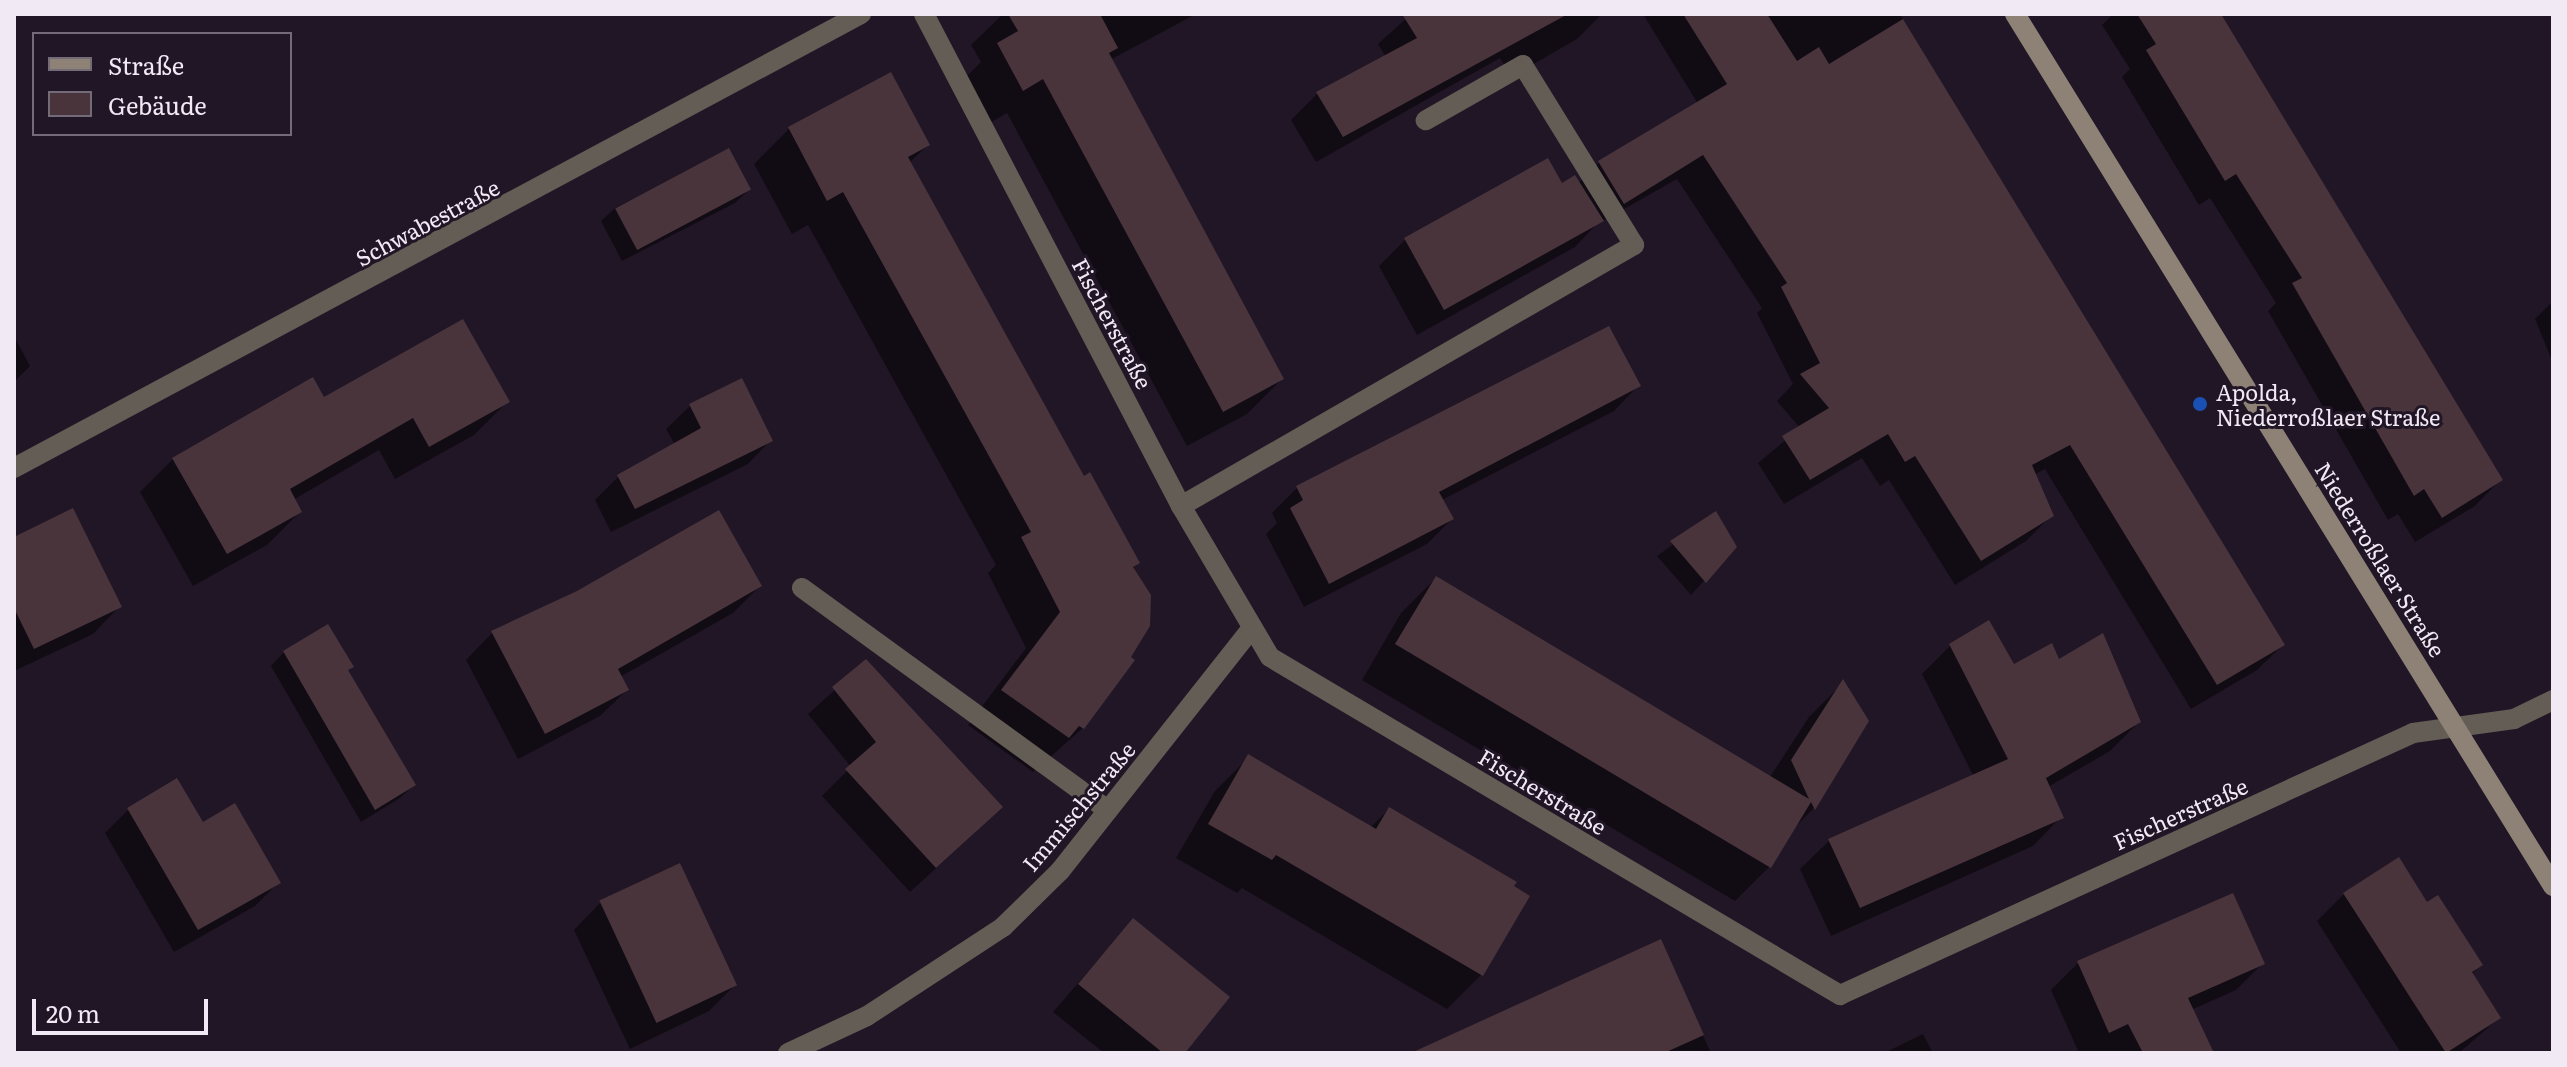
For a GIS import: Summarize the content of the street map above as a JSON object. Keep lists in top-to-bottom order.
{
  "streets": {
    "main road": ["Niederroßlaer Straße"],
    "street": ["Schwabestraße", "Fischerstraße", "Immischstraße"]
  },
  "crossings": [
    ["Fischerstraße", "Niederroßlaer Straße"],
    ["Fischerstraße", "Immischstraße"]
  ],
  "places": ["Apolda, Niederroßlaer Straße"],
  "legend": ["Straße", "Gebäude"],
  "scale_bar": "20 m"
}
